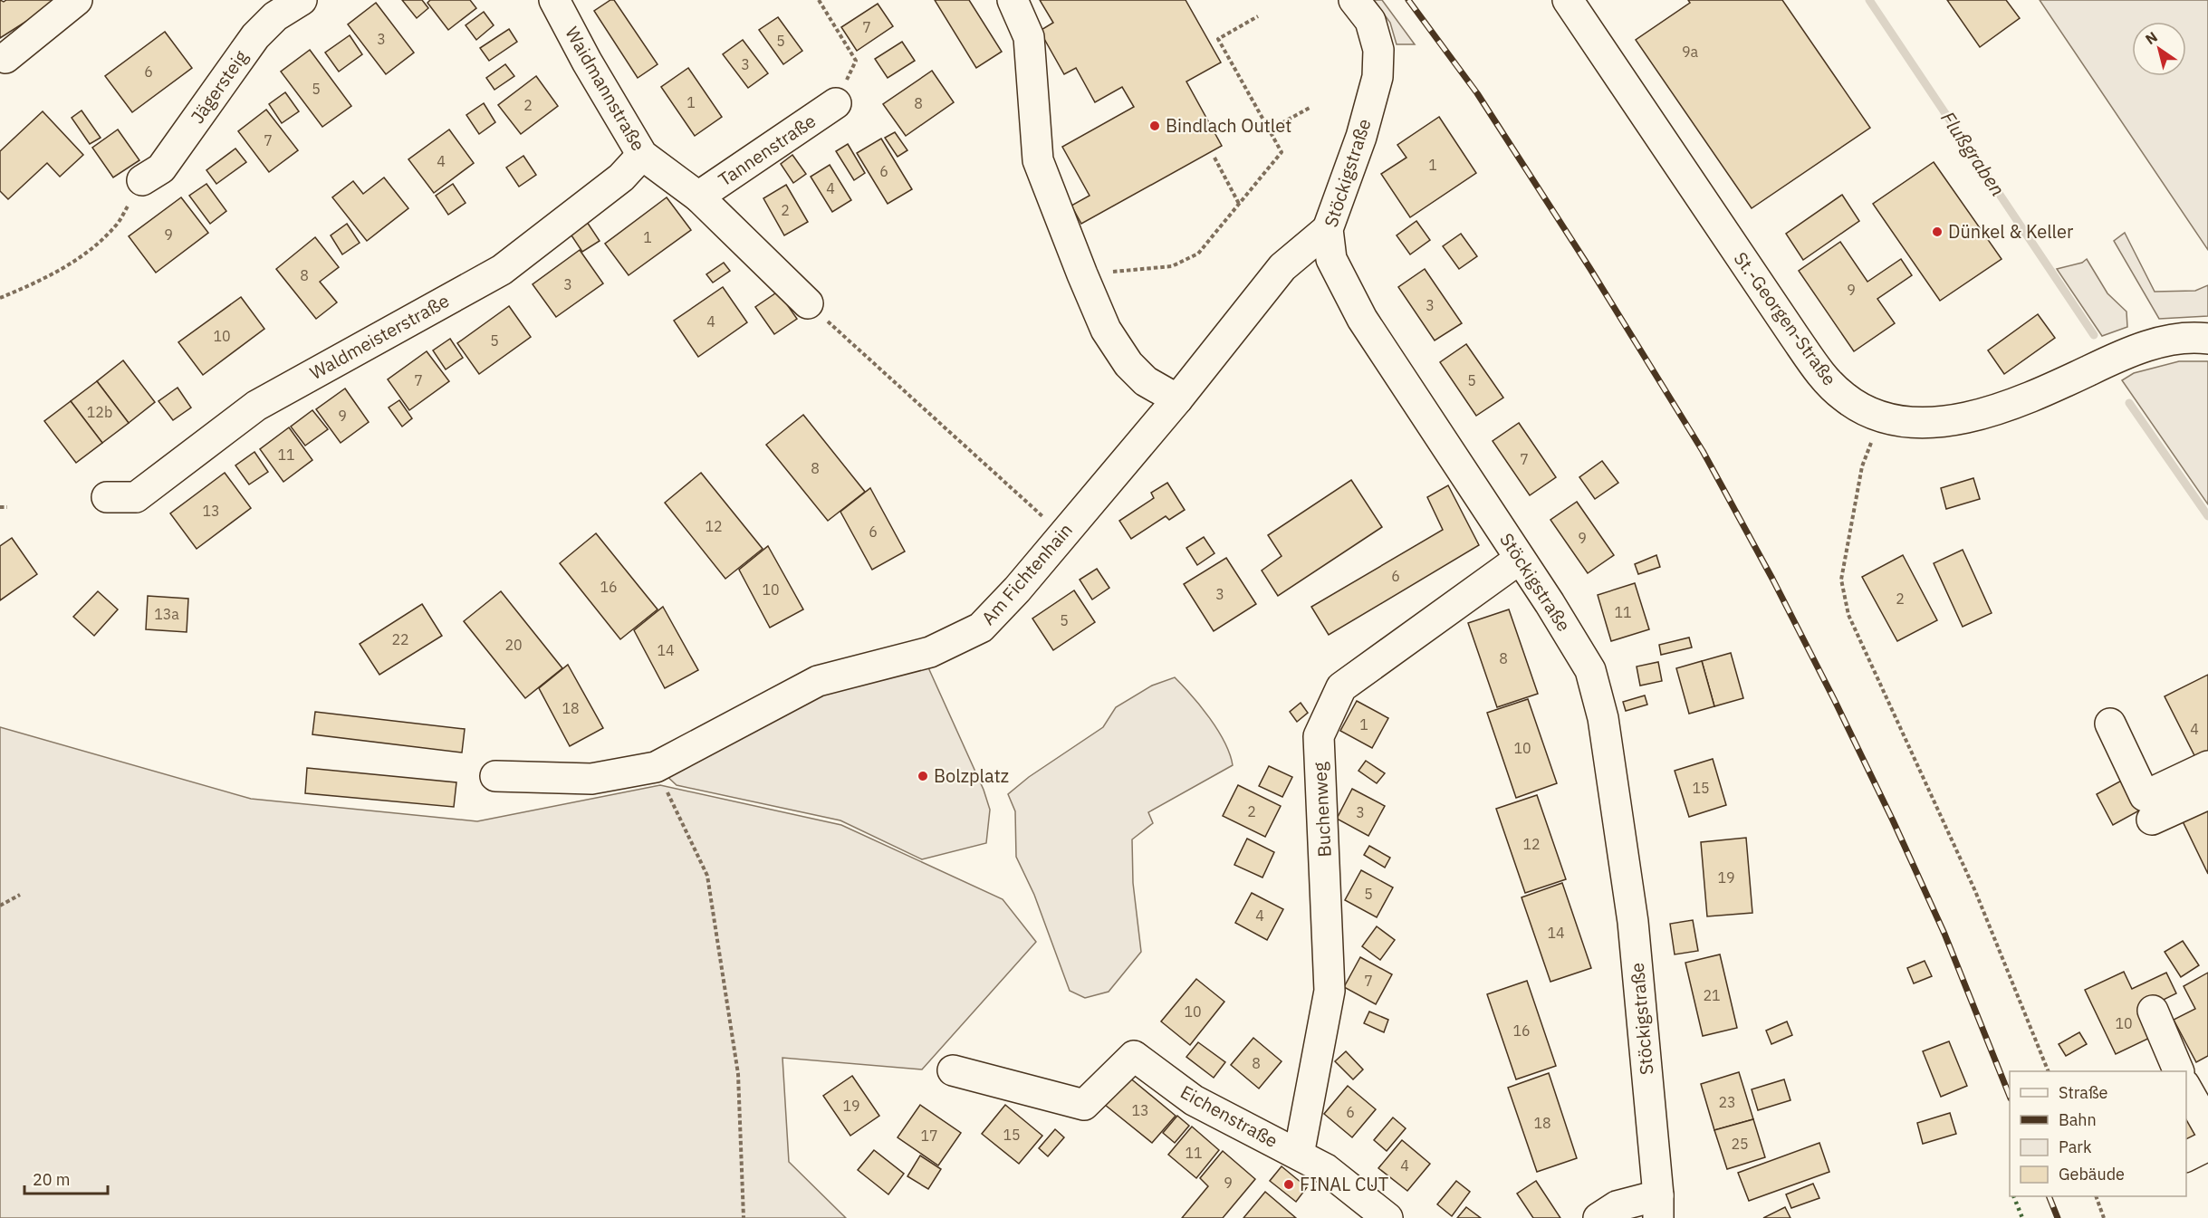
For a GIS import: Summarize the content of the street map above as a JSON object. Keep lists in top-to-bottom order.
{
  "streets": {
    "street": [
      "Jägersteig",
      "Waidmannstraße",
      "Tannenstraße",
      "Stöckigstraße",
      "St.-Georgen-Straße",
      "Waldmeisterstraße",
      "Am Fichtenhain",
      "Buchenweg",
      "Eichenstraße"
    ]
  },
  "crossings": [
    ["Waidmannstraße", "Tannenstraße"],
    ["Waidmannstraße", "Waldmeisterstraße"],
    ["Stöckigstraße", "Am Fichtenhain"],
    ["Stöckigstraße", "Buchenweg"],
    ["Buchenweg", "Eichenstraße"]
  ],
  "water": ["Flußgraben"],
  "places": [
    "Bindlach Outlet",
    "Dünkel & Keller",
    "Bolzplatz",
    "FINAL CUT"
  ],
  "house_numbers": [
    "7",
    "3",
    "5",
    "9a",
    "3",
    "6",
    "5",
    "1",
    "8",
    "2",
    "7",
    "4",
    "1",
    "6",
    "4",
    "2",
    "9",
    "1",
    "8",
    "3",
    "9",
    "3",
    "4",
    "10",
    "5",
    "7",
    "5",
    "12b",
    "9",
    "11",
    "7",
    "8",
    "13",
    "12",
    "6",
    "9",
    "6",
    "16",
    "10",
    "3",
    "2",
    "11",
    "13a",
    "5",
    "22",
    "20",
    "14",
    "8",
    "18",
    "1",
    "4",
    "10",
    "15",
    "2",
    "3",
    "12",
    "19",
    "5",
    "4",
    "14",
    "7",
    "21",
    "10",
    "10",
    "16",
    "8",
    "23",
    "19",
    "13",
    "6",
    "18",
    "15",
    "17",
    "25",
    "11",
    "4",
    "9"
  ],
  "legend": [
    "Straße",
    "Bahn",
    "Park",
    "Gebäude"
  ],
  "scale_bar": "20 m",
  "north": "top left"
}
